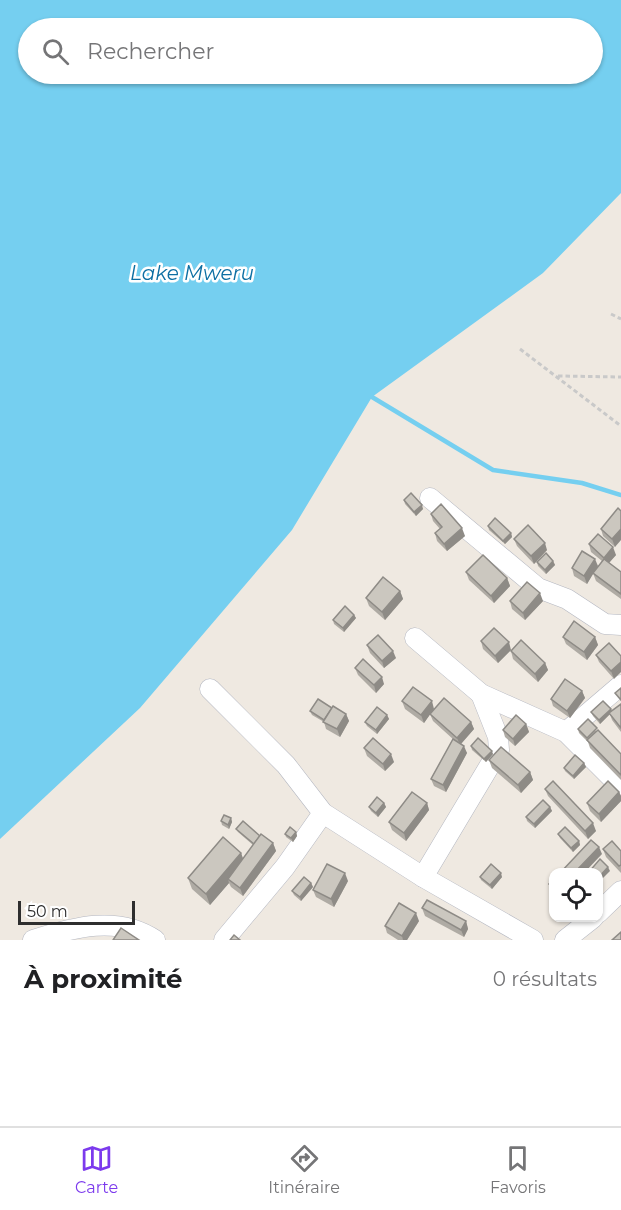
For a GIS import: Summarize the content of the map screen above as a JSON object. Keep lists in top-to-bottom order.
{
  "water": ["Lake Mweru"],
  "scale_bar": "50 m",
  "page": {
    "search": "Rechercher",
    "scale": "50 m",
    "heading": ["À proximité", "0 résultats"],
    "nav": ["Carte", "Itinéraire", "Favoris"]
  }
}
